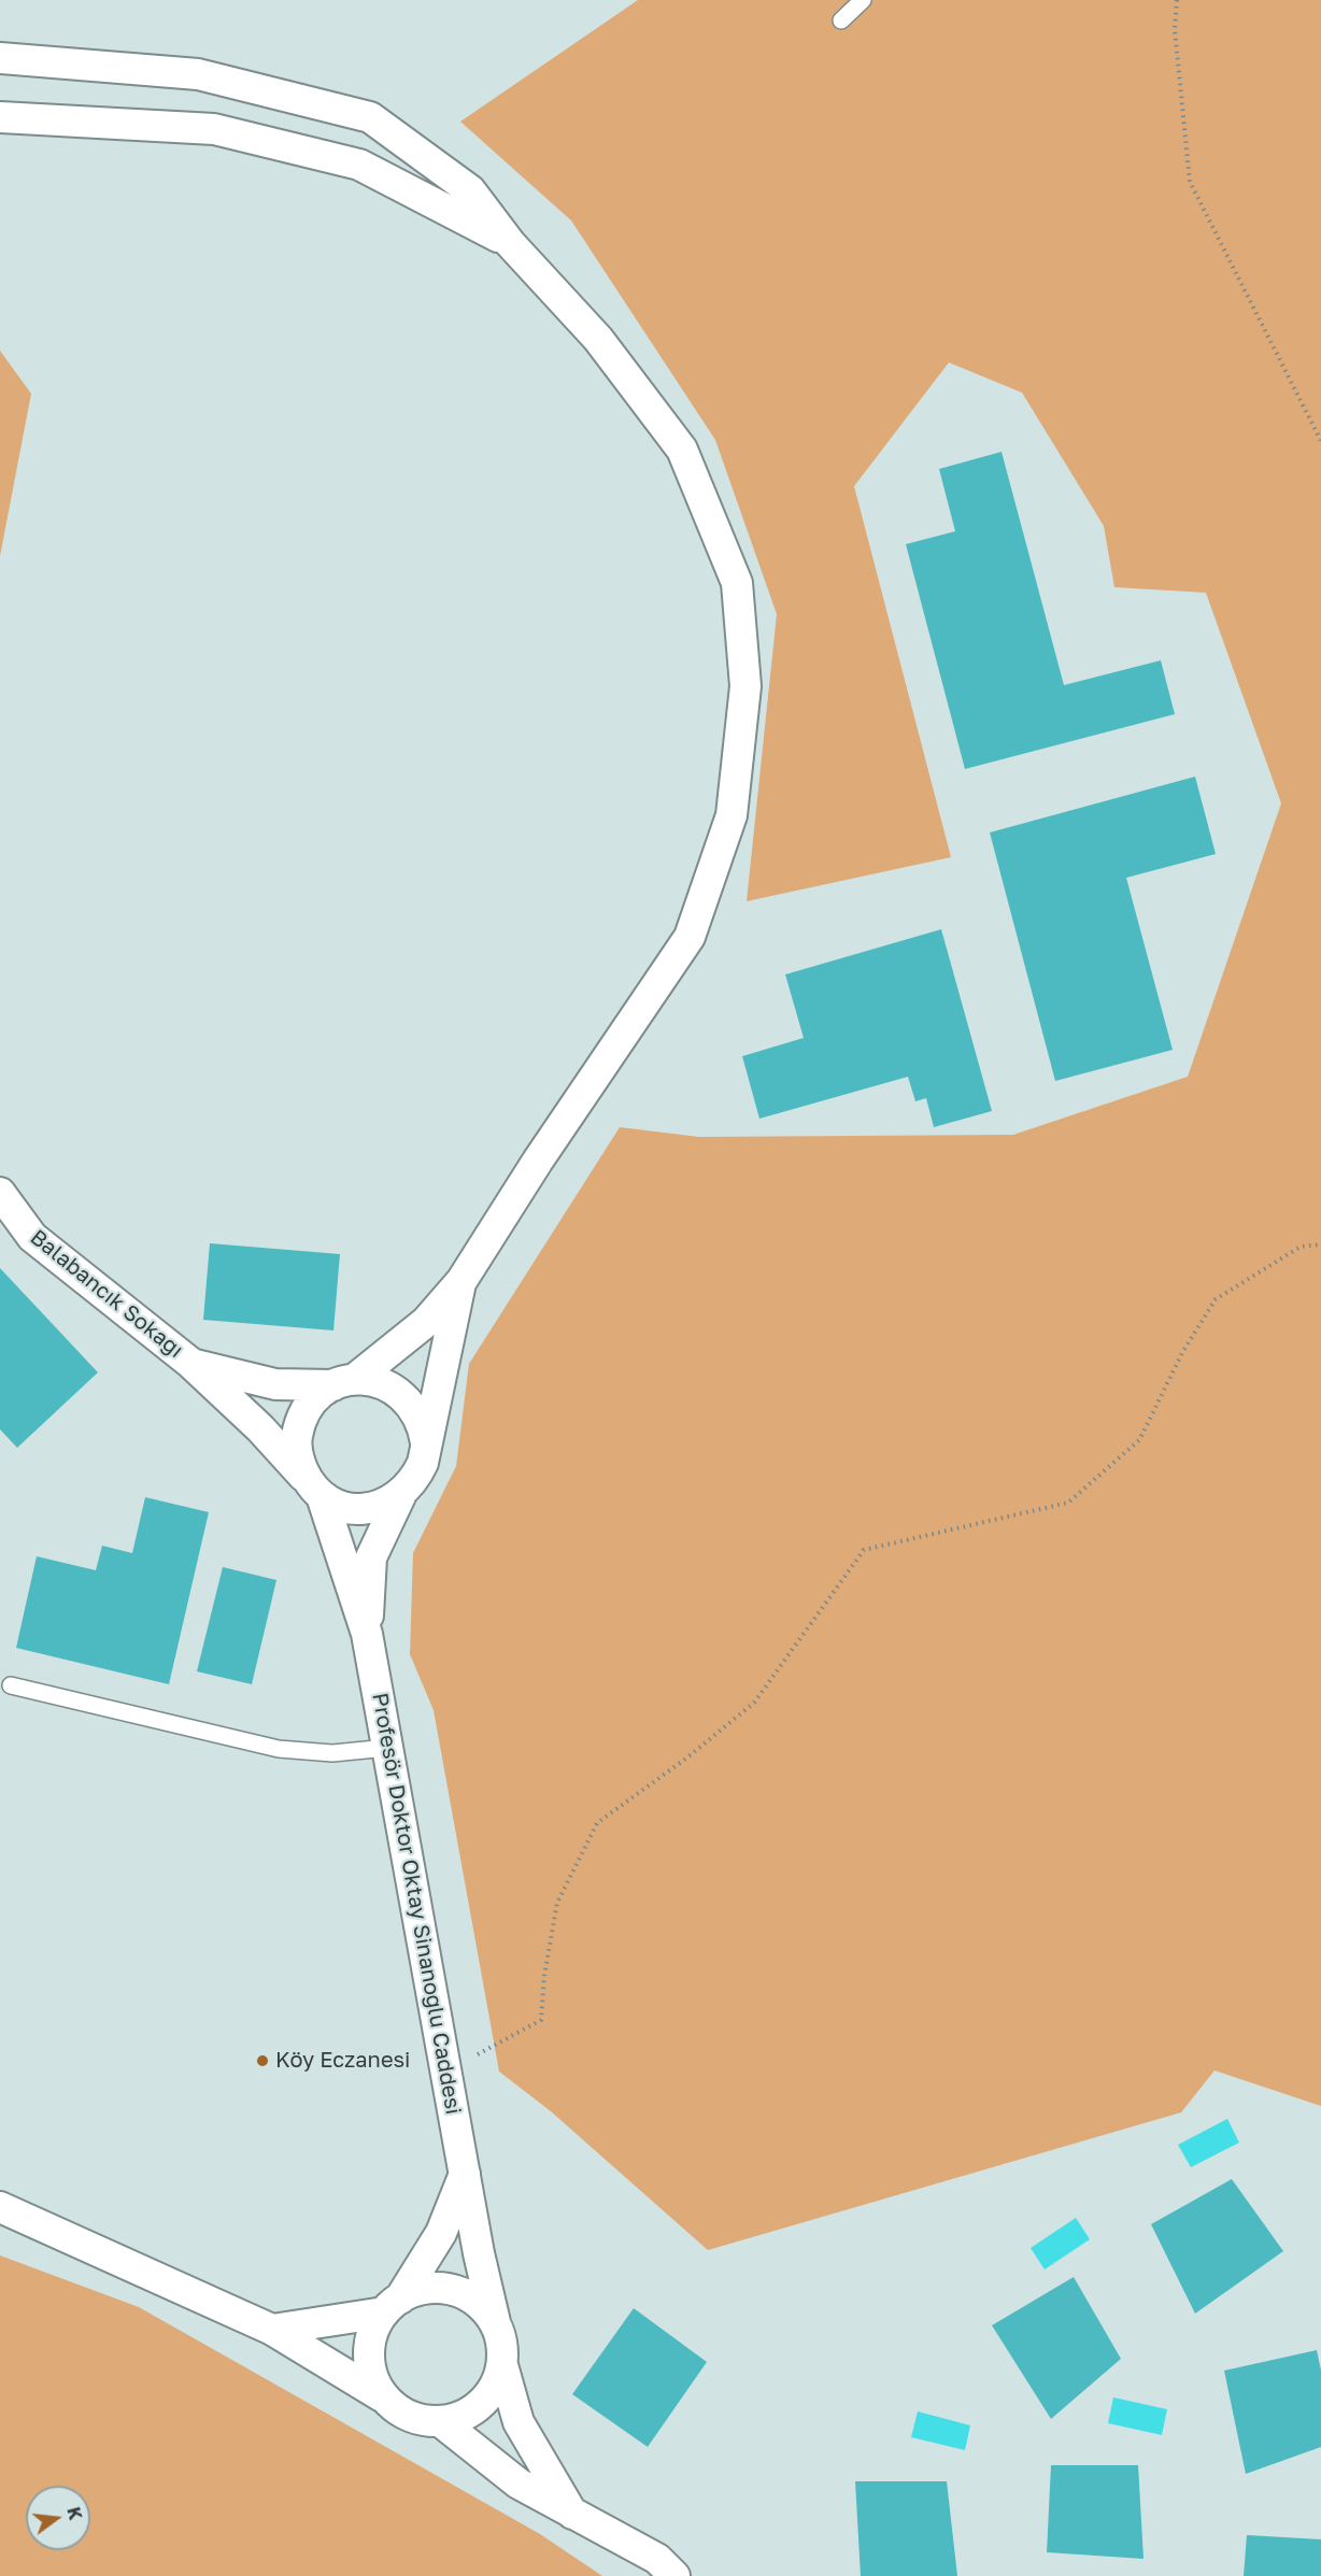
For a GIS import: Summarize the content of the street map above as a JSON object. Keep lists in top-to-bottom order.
{
  "streets": {
    "street": ["Balabancık Sokağı", "Profesör Doktor Oktay Sinanoğlu Caddesi"]
  },
  "crossings": [
    ["Balabancık Sokağı", "Profesör Doktor Oktay Sinanoğlu Caddesi"]
  ],
  "places": ["Köy Eczanesi"],
  "north": "right"
}
